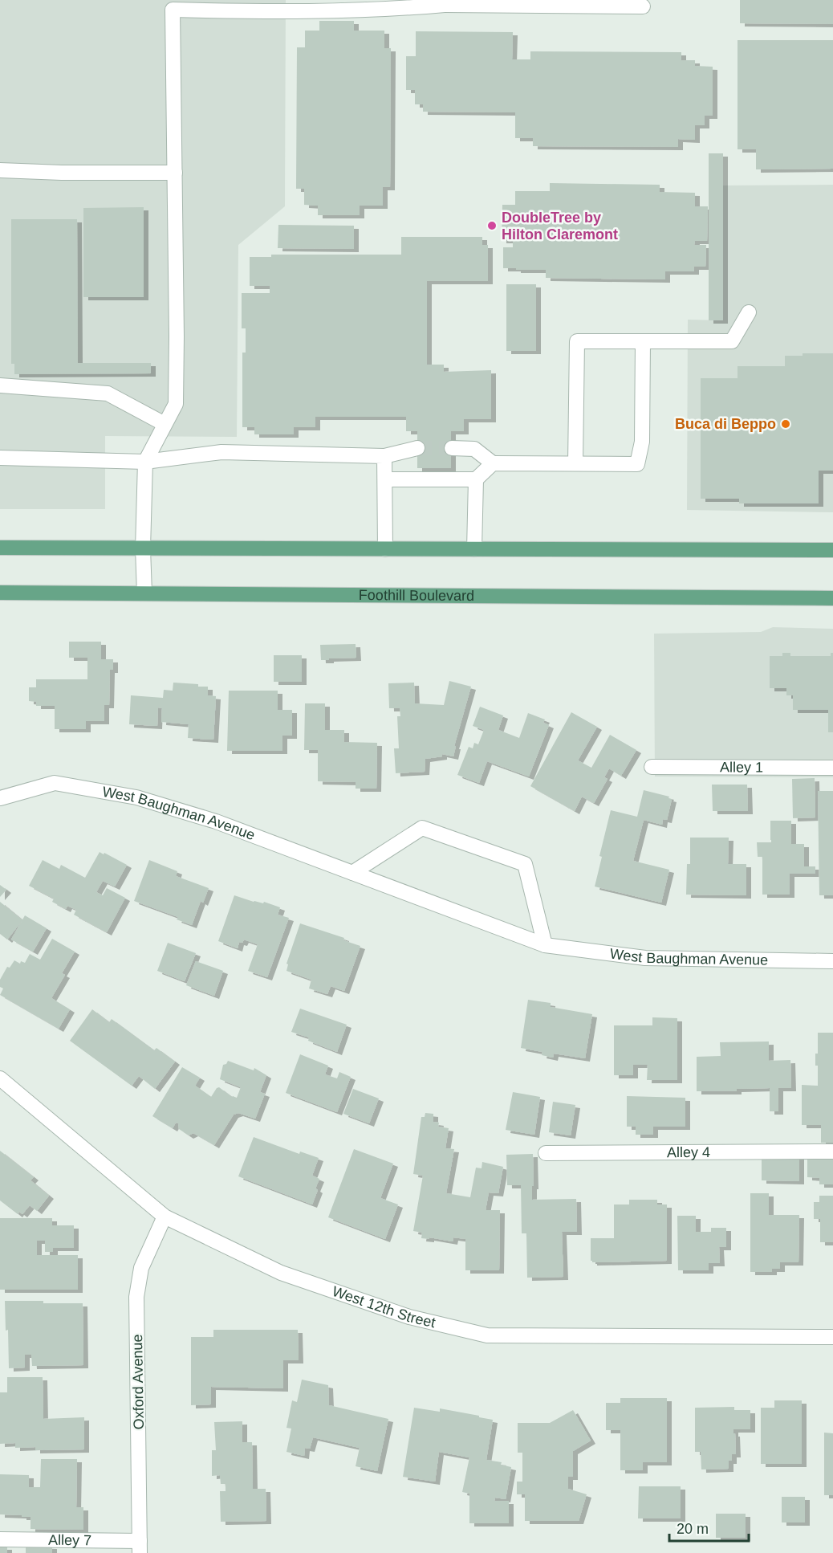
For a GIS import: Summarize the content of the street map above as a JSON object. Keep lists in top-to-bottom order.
{
  "streets": {
    "main road": ["Foothill Boulevard"],
    "street": [
      "Alley 1",
      "West Baughman Avenue",
      "Alley 4",
      "West 12th Street",
      "Oxford Avenue",
      "Alley 7"
    ]
  },
  "crossings": [
    ["West 12th Street", "Oxford Avenue"],
    ["Oxford Avenue", "Alley 7"]
  ],
  "places": ["DoubleTree by Hilton Claremont", "Buca di Beppo"],
  "scale_bar": "20 m"
}
